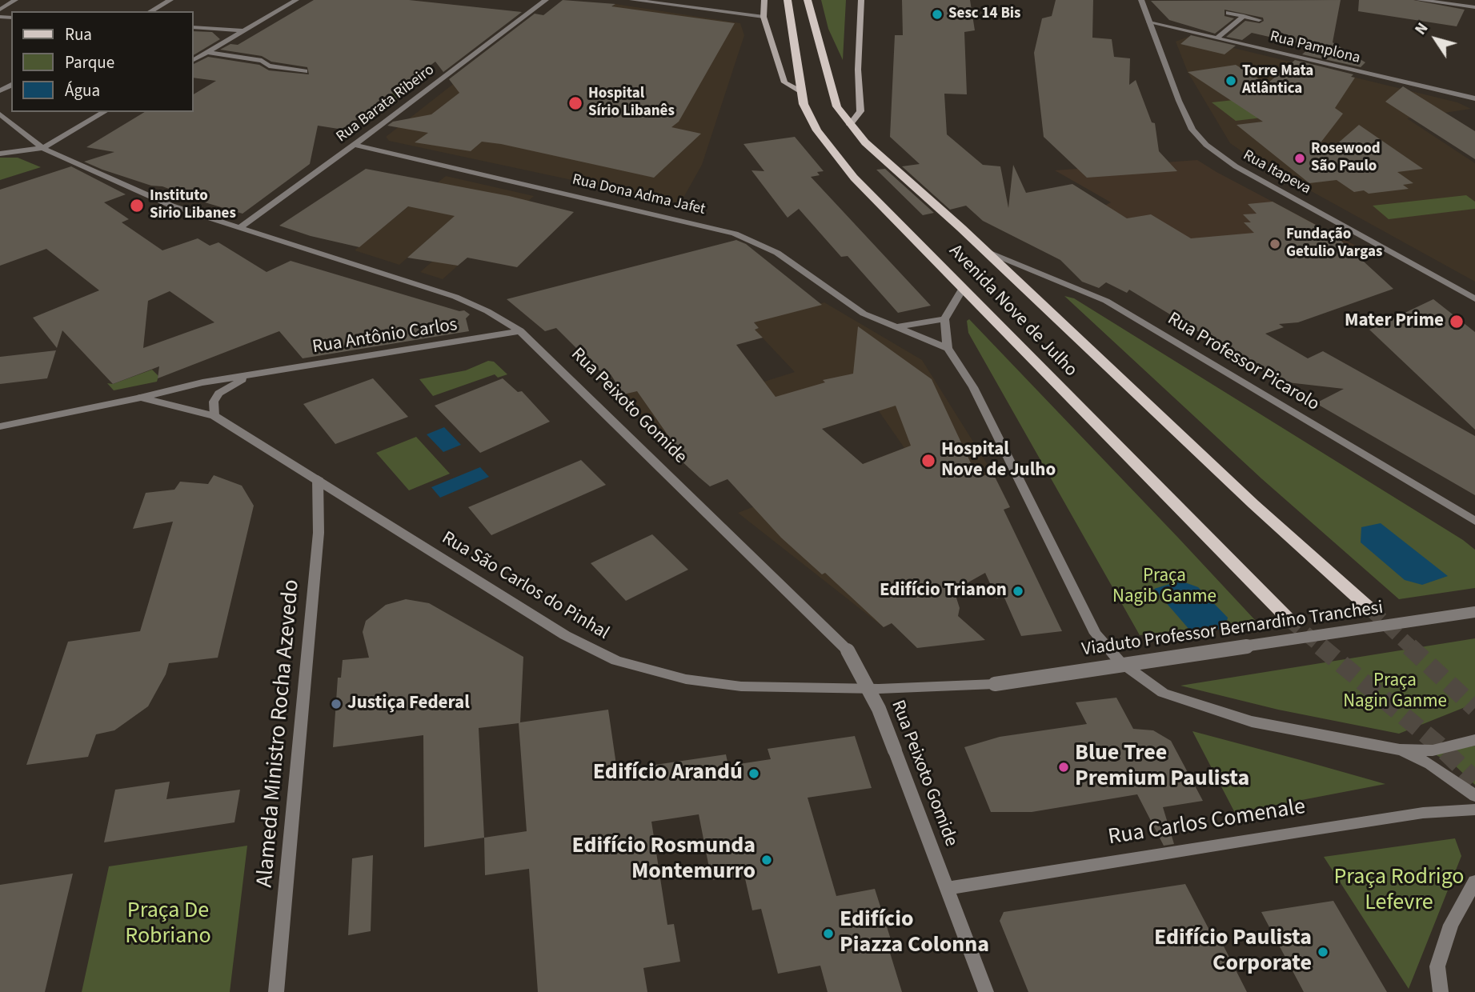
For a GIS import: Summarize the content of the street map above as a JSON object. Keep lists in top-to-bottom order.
{
  "streets": {
    "main road": ["Avenida Nove de Julho"],
    "street": [
      "Rua Pamplona",
      "Rua Barata Ribeiro",
      "Rua Itapeva",
      "Rua Dona Adma Jafet",
      "Rua Antônio Carlos",
      "Rua Professor Picarolo",
      "Rua Peixoto Gomide",
      "Rua São Carlos do Pinhal",
      "Viaduto Professor Bernardino Tranchesi",
      "Alameda Ministro Rocha Azevedo",
      "Rua Carlos Comenale"
    ]
  },
  "crossings": [
    ["Rua Pamplona", "Rua Itapeva"],
    ["Rua Barata Ribeiro", "Rua Dona Adma Jafet"],
    ["Rua Barata Ribeiro", "Rua Peixoto Gomide"],
    ["Avenida Nove de Julho", "Rua Professor Picarolo"],
    ["Rua Antônio Carlos", "Rua Peixoto Gomide"],
    ["Rua Antônio Carlos", "Rua São Carlos do Pinhal"],
    ["Rua Peixoto Gomide", "Rua Carlos Comenale"],
    ["Rua São Carlos do Pinhal", "Viaduto Professor Bernardino Tranchesi"],
    ["Rua São Carlos do Pinhal", "Alameda Ministro Rocha Azevedo"]
  ],
  "parks": [
    "Praça Nagib Ganme",
    "Praça Nagin Ganme",
    "Praça Rodrigo Lefevre",
    "Praça De Robriano"
  ],
  "places": [
    "Sesc 14 Bis",
    "Torre Mata Atlântica",
    "Hospital Sírio Libanês",
    "Rosewood São Paulo",
    "Instituto Sirio Libanes",
    "Fundação Getulio Vargas",
    "Mater Prime",
    "Hospital Nove de Julho",
    "Edifício Trianon",
    "Justiça Federal",
    "Blue Tree Premium Paulista",
    "Edifício Arandú",
    "Edifício Rosmunda Montemurro",
    "Edifício Piazza Colonna",
    "Edifício Paulista Corporate"
  ],
  "legend": ["Rua", "Parque", "Água"],
  "north": "top left"
}
